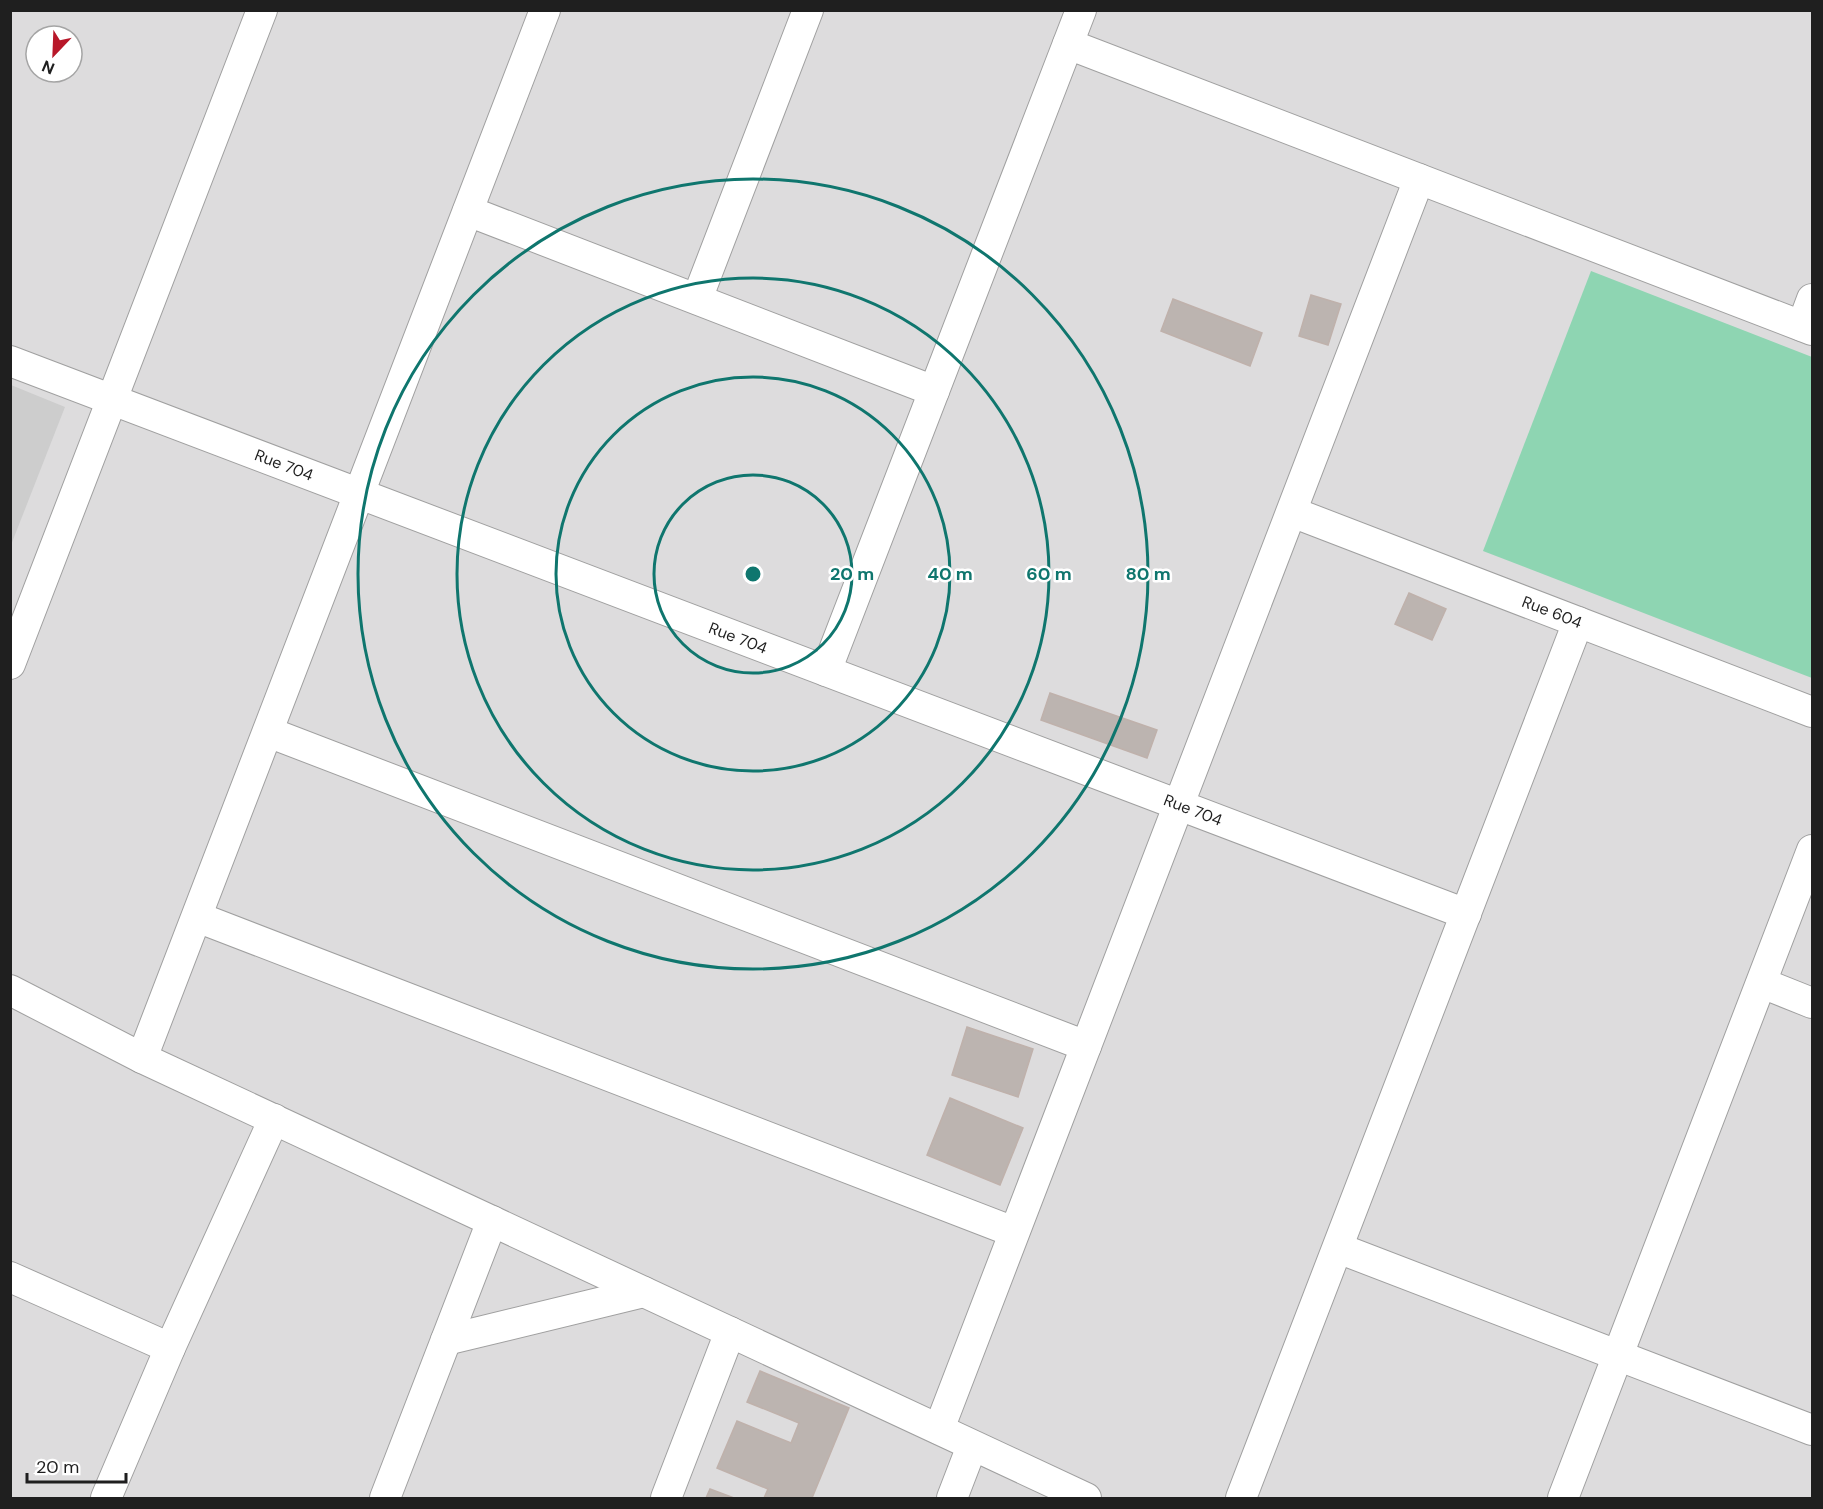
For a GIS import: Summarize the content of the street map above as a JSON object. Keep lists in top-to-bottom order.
{
  "streets": {
    "street": ["Rue 704", "Rue 604"]
  },
  "scale_bar": "20 m",
  "north": "bottom left",
  "rings": [
    "20 m",
    "40 m",
    "60 m",
    "80 m"
  ]
}
